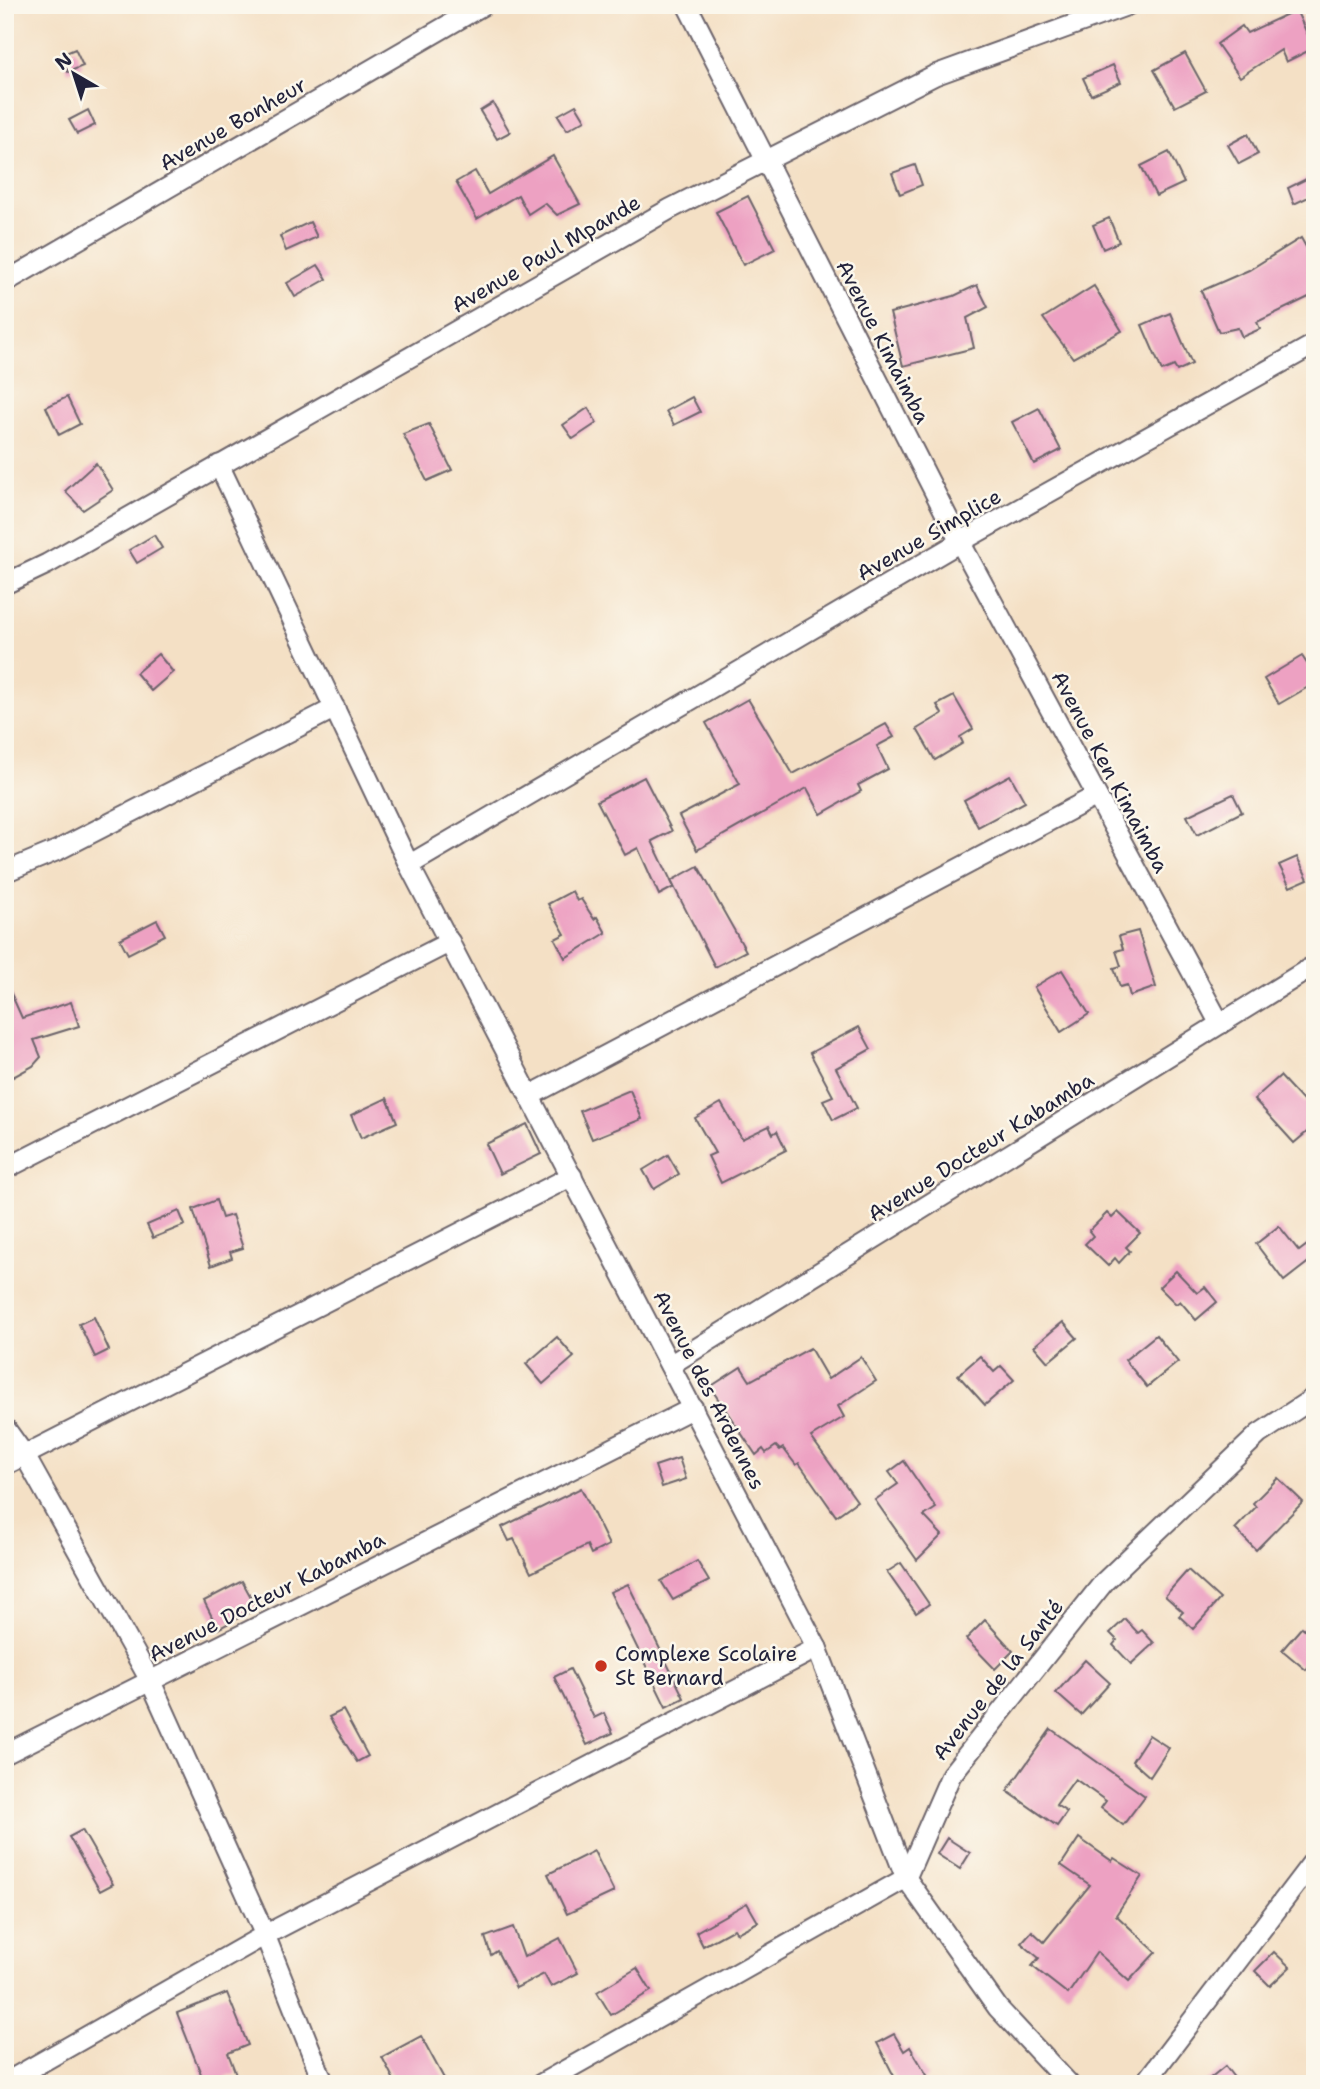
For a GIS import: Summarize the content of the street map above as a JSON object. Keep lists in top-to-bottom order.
{
  "streets": {
    "street": [
      "Avenue Bonheur",
      "Avenue Paul Mpande",
      "Avenue Kimaimba",
      "Avenue Simplice",
      "Avenue Ken Kimaimba",
      "Avenue Docteur Kabamba",
      "Avenue des Ardennes",
      "Avenue de la Santé"
    ]
  },
  "crossings": [
    ["Avenue Paul Mpande", "Avenue Kimaimba"],
    ["Avenue Paul Mpande", "Avenue des Ardennes"],
    ["Avenue Kimaimba", "Avenue Simplice"],
    ["Avenue Kimaimba", "Avenue Ken Kimaimba"],
    ["Avenue Simplice", "Avenue Ken Kimaimba"],
    ["Avenue Simplice", "Avenue des Ardennes"],
    ["Avenue Ken Kimaimba", "Avenue Docteur Kabamba"],
    ["Avenue Docteur Kabamba", "Avenue des Ardennes"],
    ["Avenue des Ardennes", "Avenue de la Santé"]
  ],
  "places": ["Complexe Scolaire St Bernard"],
  "north": "top left"
}
